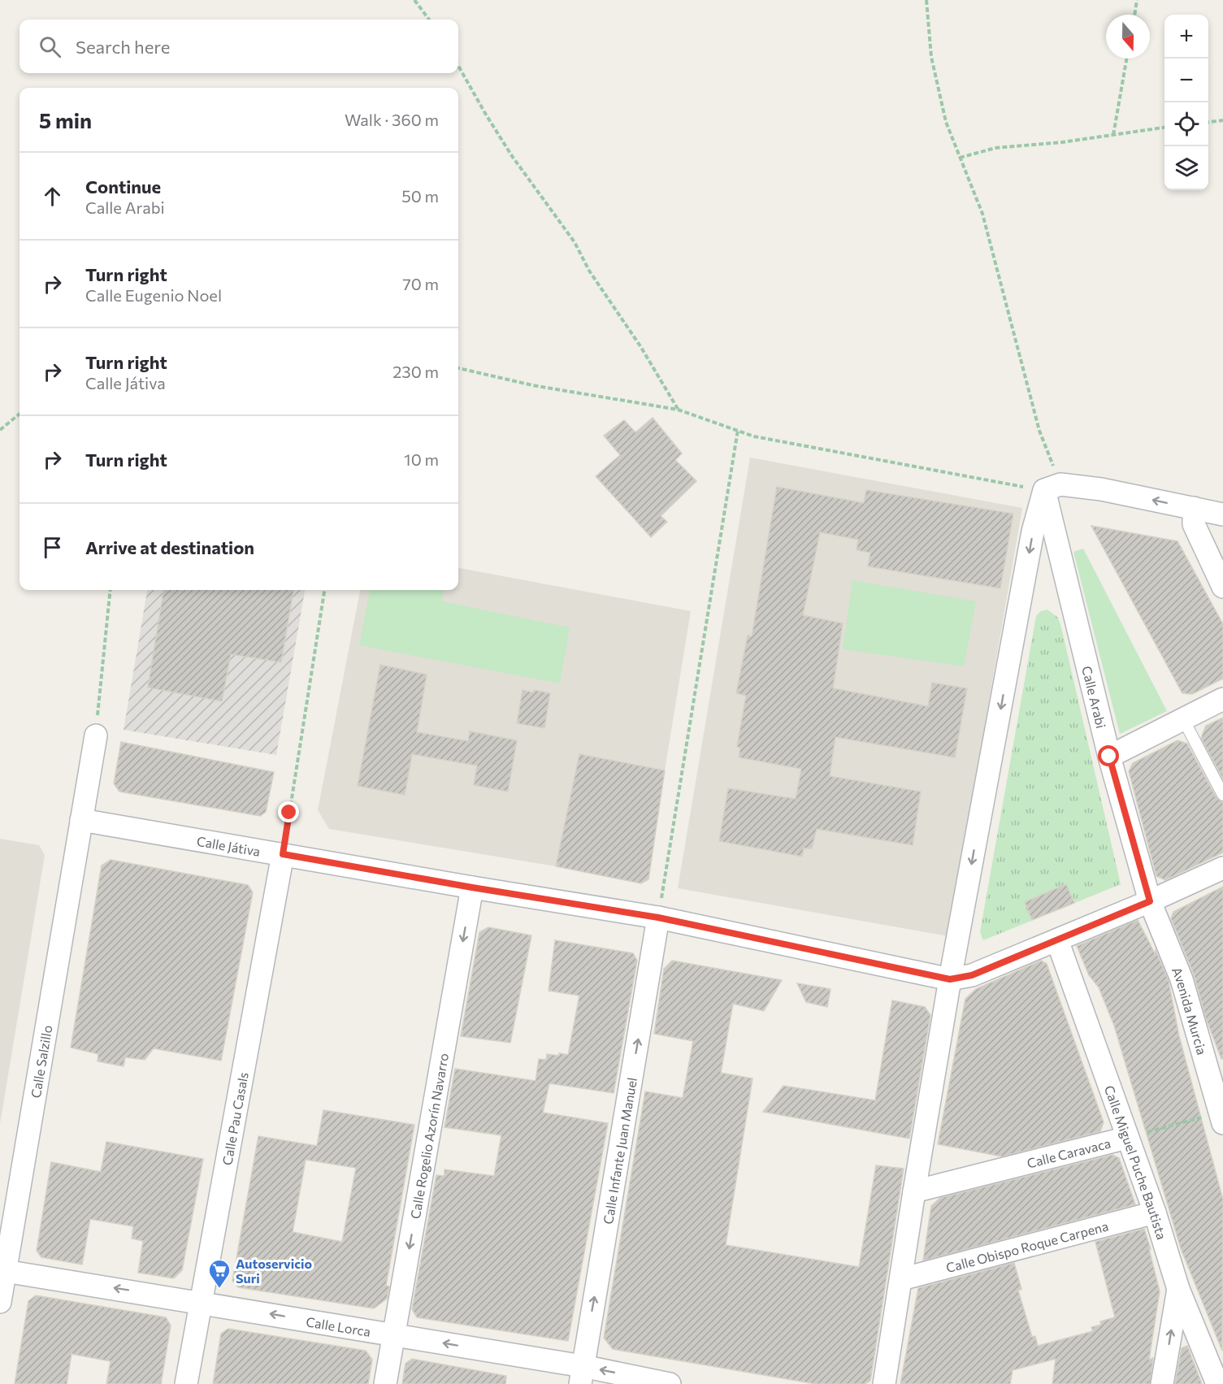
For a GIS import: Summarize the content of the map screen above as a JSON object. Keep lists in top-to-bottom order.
{
  "streets": {
    "street": [
      "Calle Arabi",
      "Calle Játiva",
      "Avenida Murcia",
      "Calle Salzillo",
      "Calle Pau Casals",
      "Calle Rogelio Azorín Navarro",
      "Calle Infante Juan Manuel",
      "Calle Caravaca",
      "Calle Miguel Puche Bautista",
      "Calle Obispo Roque Carpena",
      "Calle Lorca"
    ]
  },
  "crossings": [
    ["Calle Arabi", "Avenida Murcia"],
    ["Calle Játiva", "Calle Salzillo"],
    ["Calle Játiva", "Calle Pau Casals"],
    ["Calle Játiva", "Calle Rogelio Azorín Navarro"],
    ["Calle Játiva", "Calle Infante Juan Manuel"],
    ["Avenida Murcia", "Calle Caravaca"],
    ["Calle Salzillo", "Calle Lorca"],
    ["Calle Pau Casals", "Calle Lorca"],
    ["Calle Rogelio Azorín Navarro", "Calle Lorca"],
    ["Calle Infante Juan Manuel", "Calle Lorca"],
    ["Calle Caravaca", "Calle Miguel Puche Bautista"],
    ["Calle Miguel Puche Bautista", "Calle Obispo Roque Carpena"]
  ],
  "one_way": ["Calle Rogelio Azorín Navarro", "Calle Infante Juan Manuel", "Calle Lorca"],
  "places": {
    "supermarket": ["Autoservicio Suri"]
  },
  "north": "bottom",
  "page": {
    "map_buttons": ["+", "−"],
    "search": "Search here",
    "heading": ["5 min", "Walk · 360 m"],
    "list": [
      ["Continue", "Calle Arabi", "50 m"],
      ["Turn right", "Calle Eugenio Noel", "70 m"],
      ["Turn right", "Calle Játiva", "230 m"],
      ["Turn right", "10 m"],
      "Arrive at destination"
    ]
  }
}
